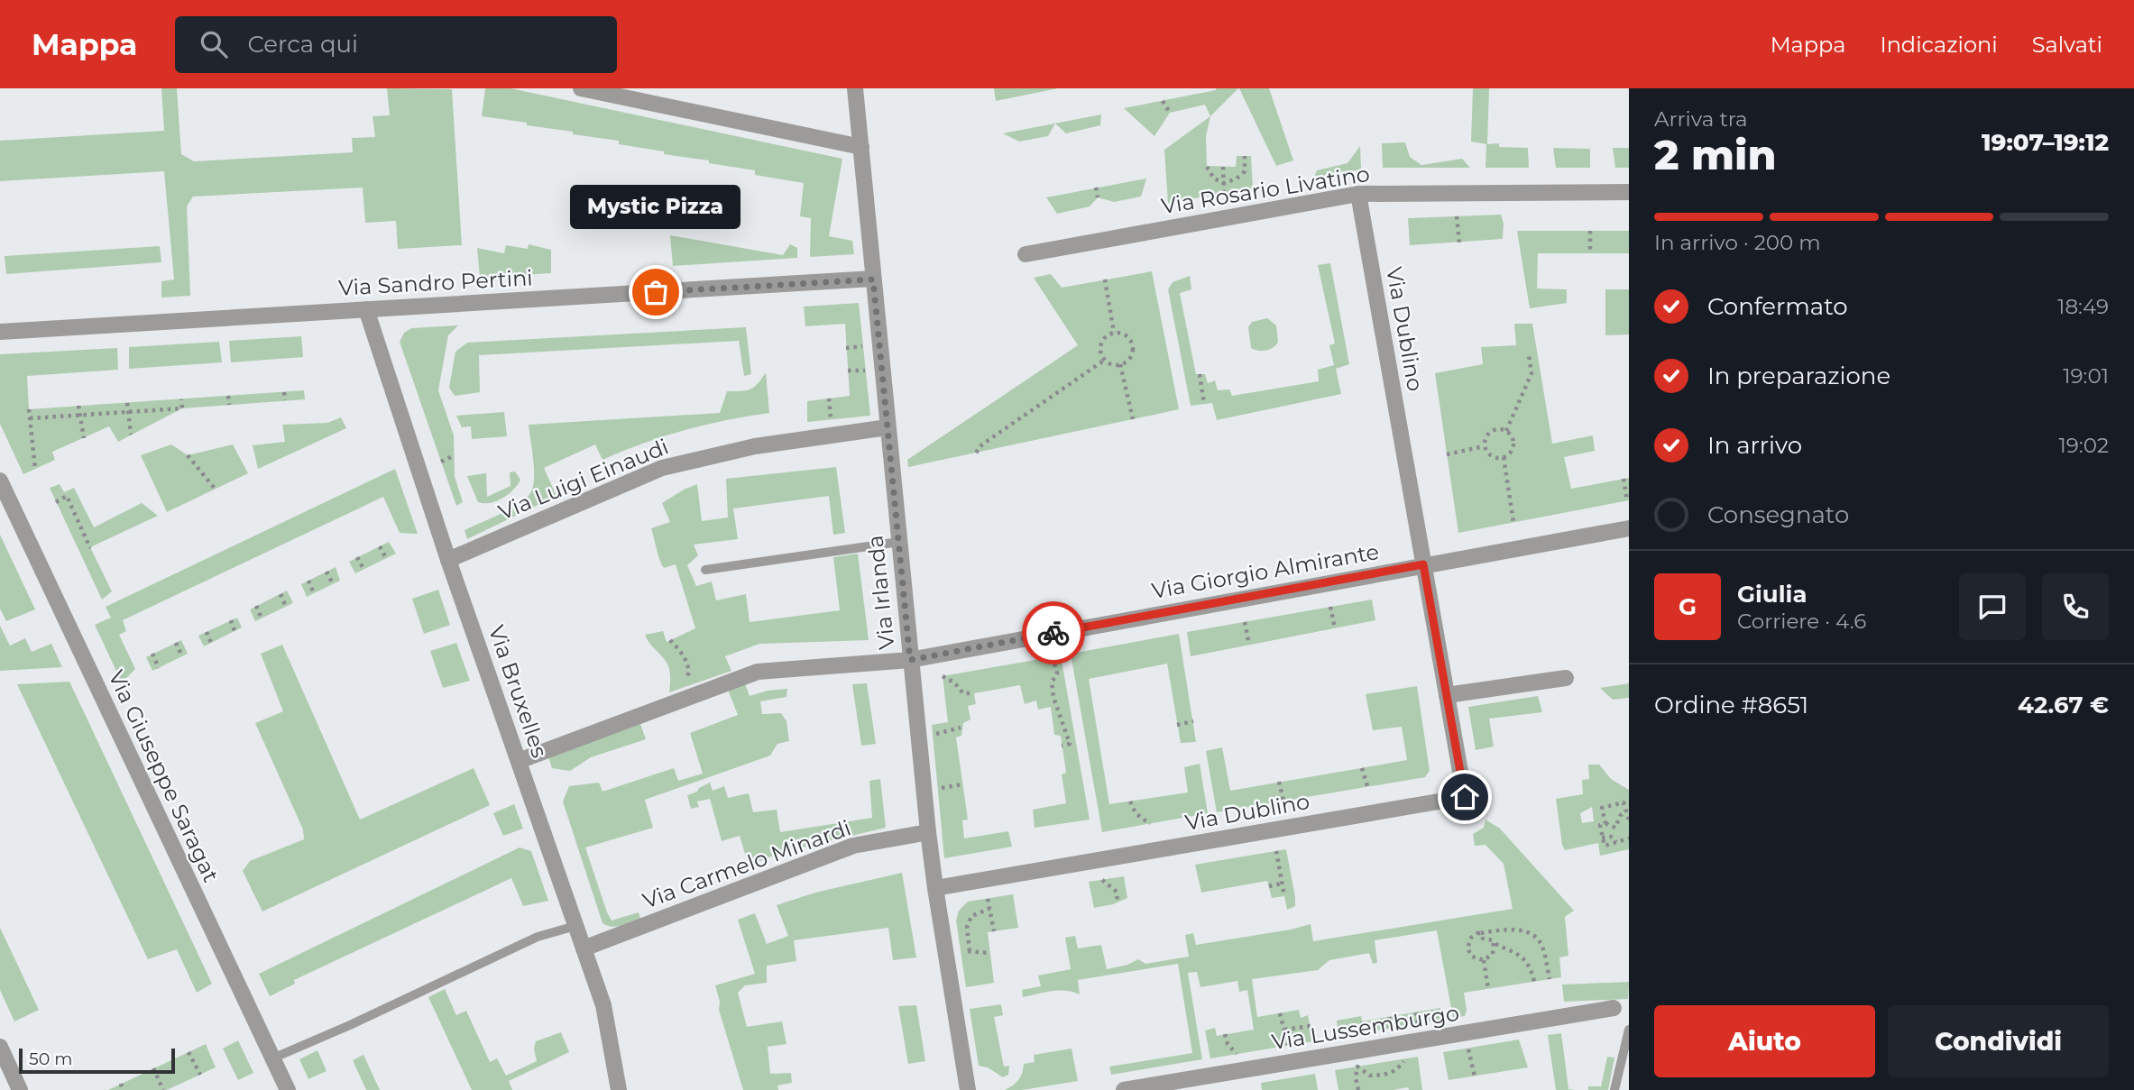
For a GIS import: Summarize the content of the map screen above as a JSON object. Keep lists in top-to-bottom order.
{
  "streets": {
    "street": [
      "Via Rosario Livatino",
      "Via Sandro Pertini",
      "Via Dublino",
      "Via Luigi Einaudi",
      "Via Giorgio Almirante",
      "Via Irlanda",
      "Via Bruxelles",
      "Via Giuseppe Saragat",
      "Via Carmelo Minardi",
      "Via Lussemburgo"
    ]
  },
  "crossings": [
    ["Via Rosario Livatino", "Via Dublino"],
    ["Via Sandro Pertini", "Via Irlanda"],
    ["Via Sandro Pertini", "Via Bruxelles"],
    ["Via Dublino", "Via Giorgio Almirante"],
    ["Via Dublino", "Via Irlanda"],
    ["Via Luigi Einaudi", "Via Irlanda"],
    ["Via Luigi Einaudi", "Via Bruxelles"],
    ["Via Giorgio Almirante", "Via Irlanda"],
    ["Via Giorgio Almirante", "Via Bruxelles"],
    ["Via Irlanda", "Via Carmelo Minardi"],
    ["Via Bruxelles", "Via Carmelo Minardi"]
  ],
  "places": ["Mystic Pizza"],
  "scale_bar": "50 m",
  "page": {
    "header": "Mappa",
    "search": "Cerca qui",
    "nav": ["Mappa", "Indicazioni", "Salvati"],
    "heading": ["2 min", "Arriva tra", "19:07–19:12"],
    "panel": [
      "Giulia",
      "Corriere · 4.6",
      "Ordine #8651",
      "42.67 €"
    ],
    "bubble": "Mystic Pizza",
    "bar": "In arrivo · 200 m",
    "list": [
      ["Confermato", "18:49"],
      ["In preparazione", "19:01"],
      ["In arrivo", "19:02"],
      "Consegnato"
    ],
    "round": "G",
    "buttons": ["Aiuto", "Condividi"],
    "scale": "50 m"
  }
}
